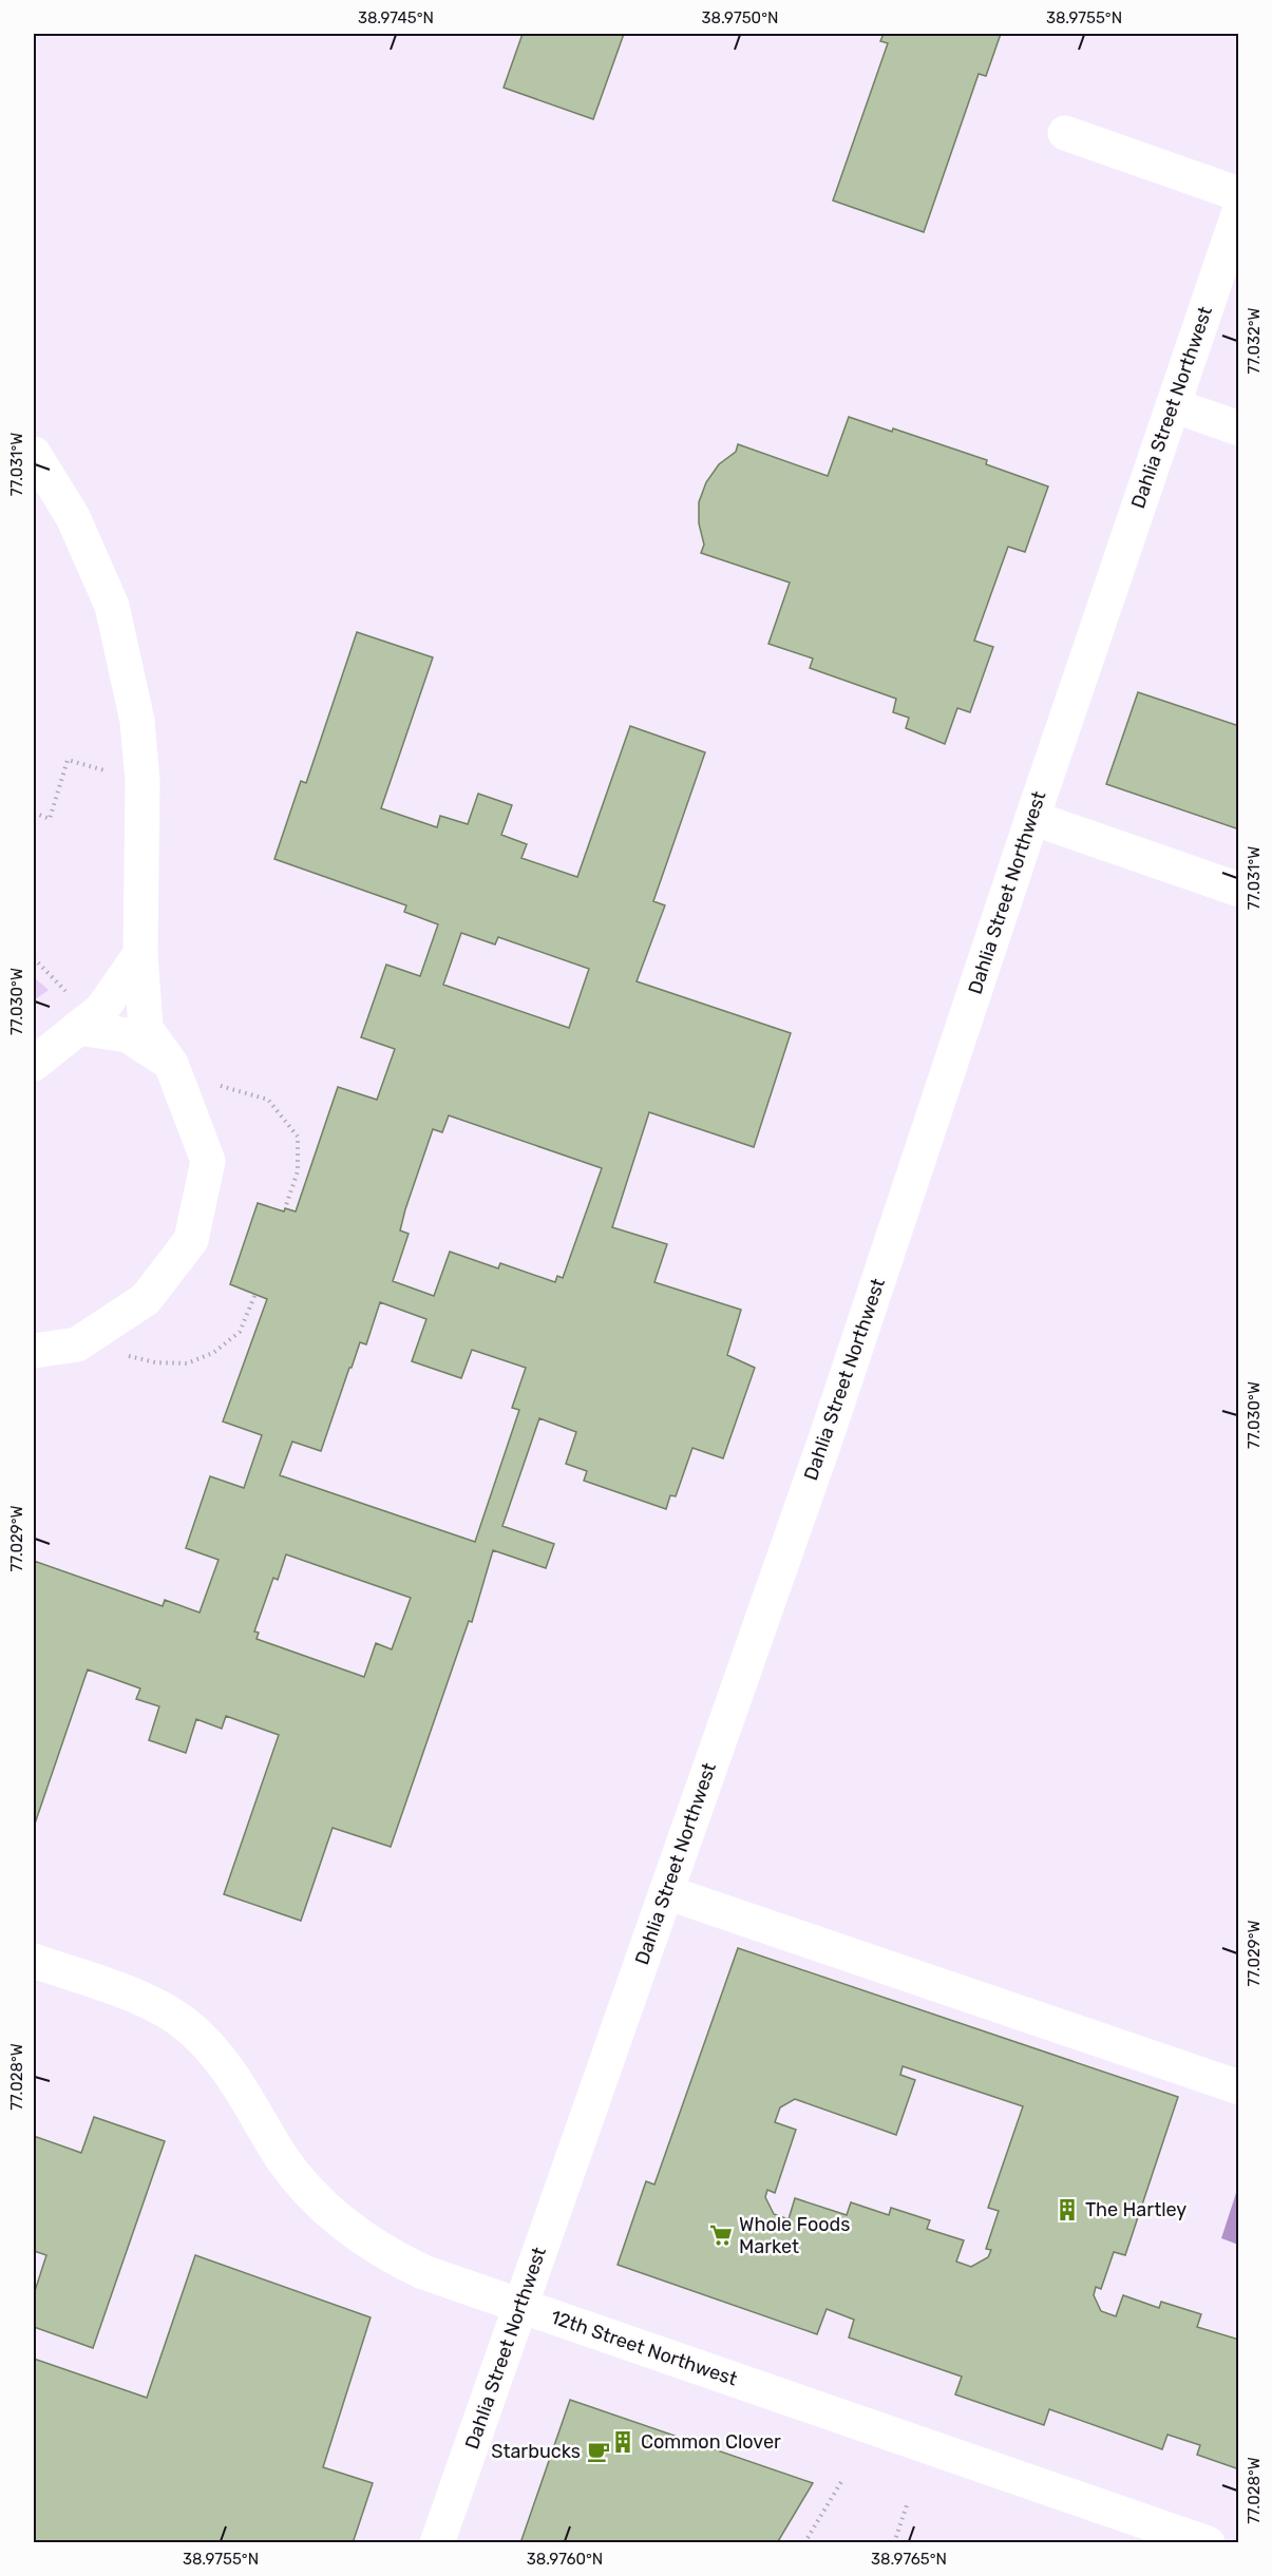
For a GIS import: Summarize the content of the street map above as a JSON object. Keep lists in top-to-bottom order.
{
  "streets": {
    "street": ["Dahlia Street Northwest", "12th Street Northwest"]
  },
  "crossings": [
    ["Dahlia Street Northwest", "12th Street Northwest"]
  ],
  "places": {
    "building": ["The Hartley", "Common Clover"],
    "supermarket": ["Whole Foods Market"],
    "cafe": ["Starbucks"]
  },
  "coordinates": [
    "38.9745°N",
    "38.9750°N",
    "38.9755°N",
    "77.032°W",
    "77.031°W",
    "77.030°W",
    "77.029°W",
    "77.028°W",
    "38.9760°N",
    "38.9765°N"
  ]
}
